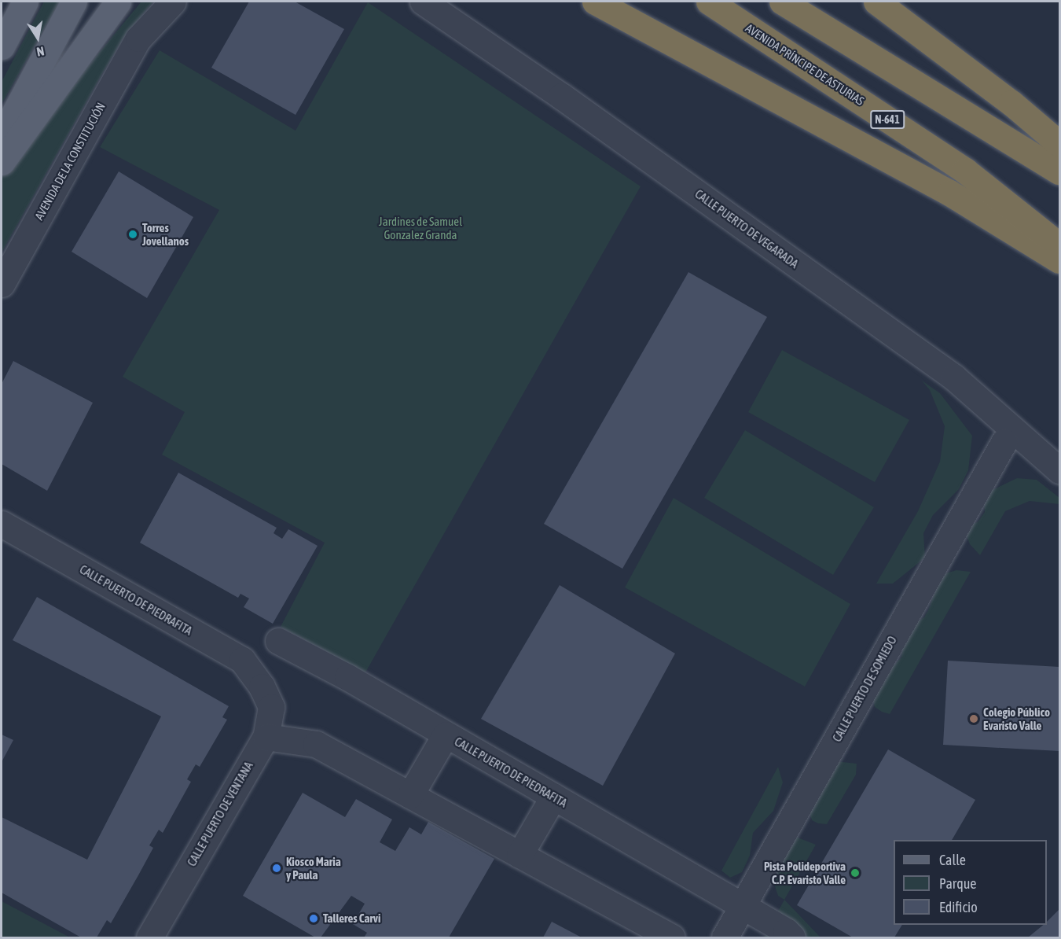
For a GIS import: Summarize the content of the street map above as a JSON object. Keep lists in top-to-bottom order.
{
  "streets": {
    "highway": ["AVENIDA PRÍNCIPE DE ASTURIAS", "N-641"],
    "street": [
      "AVENIDA DE LA CONSTITUCIÓN",
      "CALLE PUERTO DE VEGARADA",
      "CALLE PUERTO DE PIEDRAFITA",
      "CALLE PUERTO DE SOMIEDO",
      "CALLE PUERTO DE VENTANA"
    ]
  },
  "crossings": [
    ["CALLE PUERTO DE PIEDRAFITA", "CALLE PUERTO DE SOMIEDO"],
    ["CALLE PUERTO DE PIEDRAFITA", "CALLE PUERTO DE VENTANA"]
  ],
  "parks": ["Jardines de Samuel Gonzalez Granda"],
  "places": [
    "Torres Jovellanos",
    "Colegio Público Evaristo Valle",
    "Kiosco Maria y Paula",
    "Pista Polideportiva C.P. Evaristo Valle",
    "Talleres Carvi"
  ],
  "legend": ["Calle", "Parque", "Edificio"],
  "north": "bottom"
}
